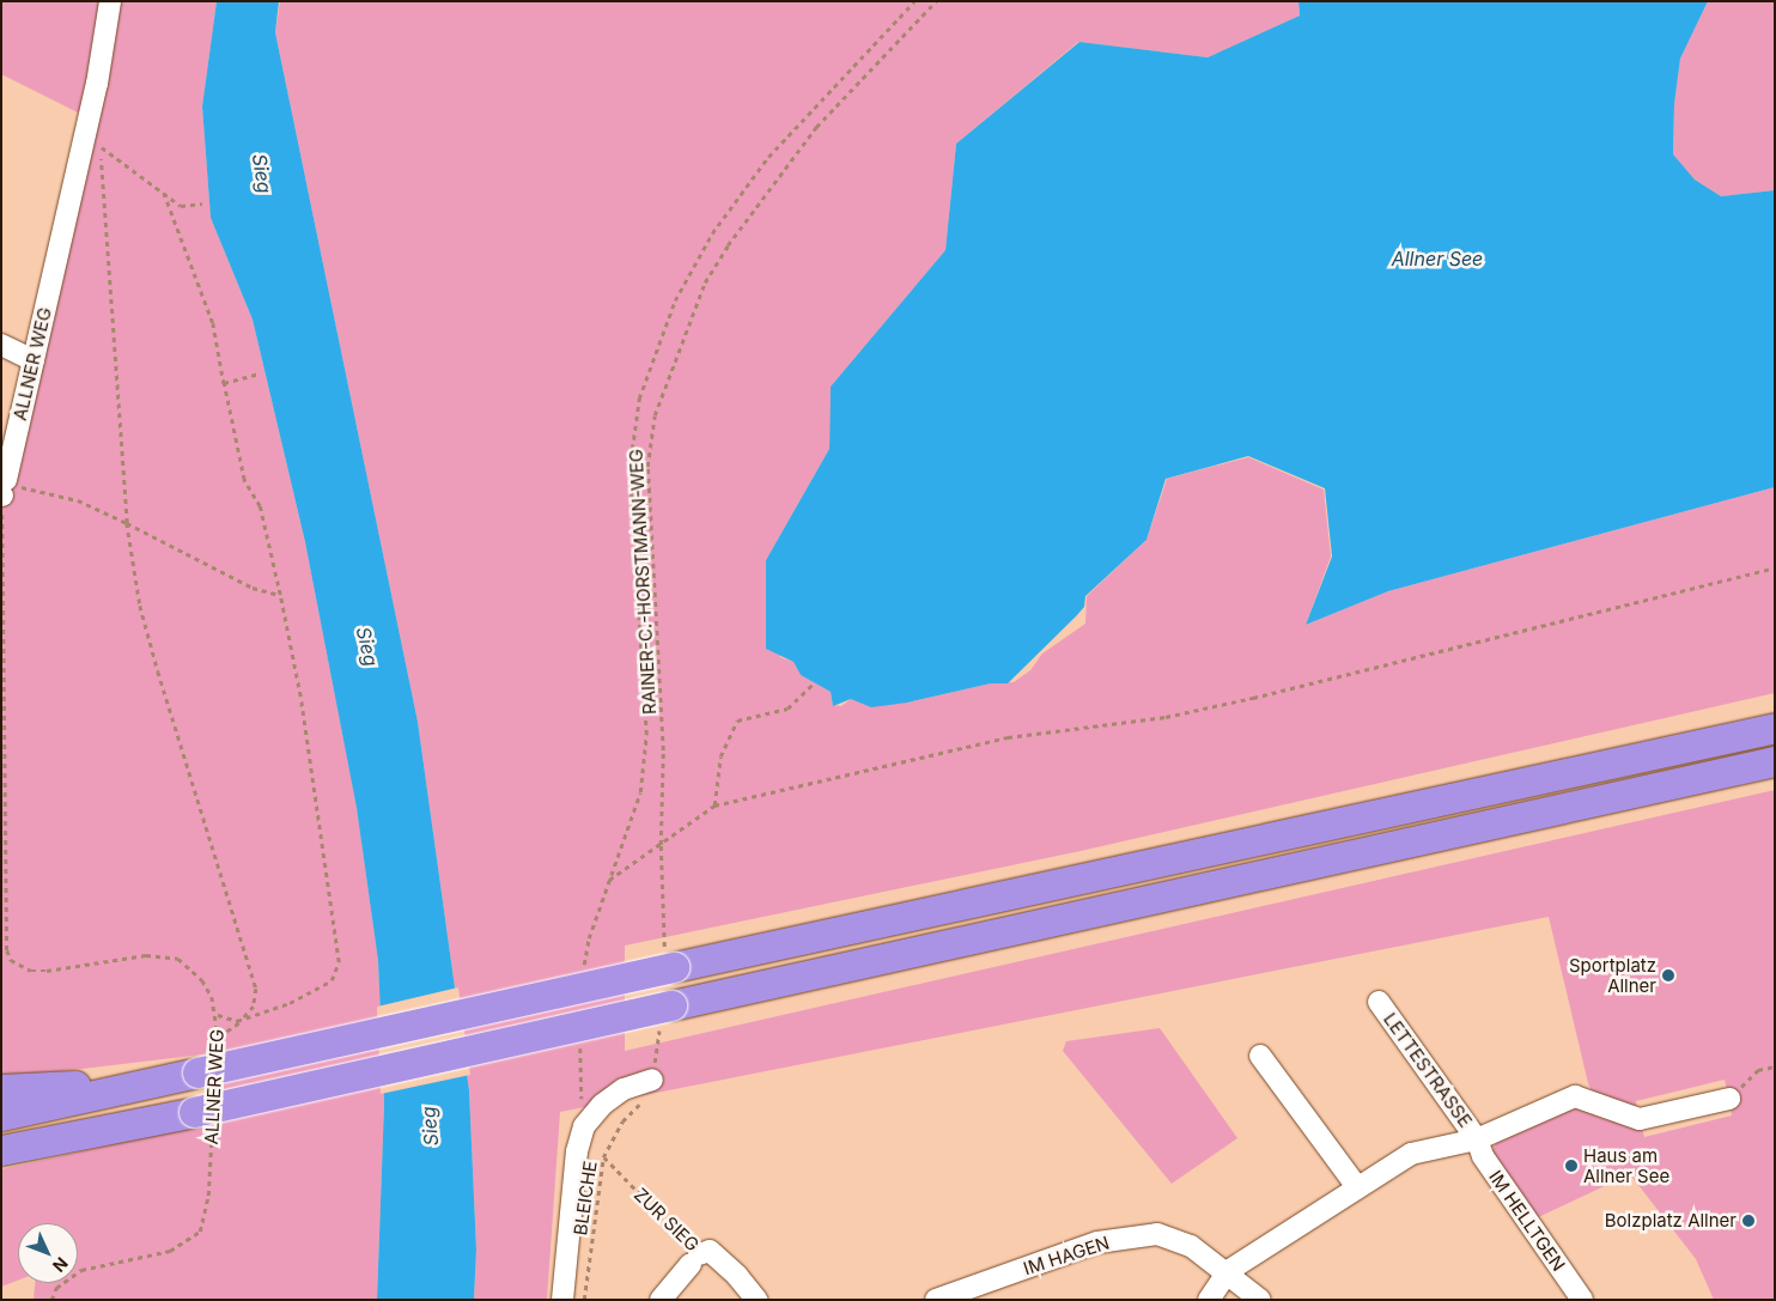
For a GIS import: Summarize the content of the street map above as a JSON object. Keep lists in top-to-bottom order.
{
  "streets": {
    "street": [
      "ALLNER WEG",
      "LETTESTRASSE",
      "ZUR SIEG",
      "IM HELLTGEN",
      "IM HAGEN"
    ],
    "path": ["RAINER-C.-HORSTMANN-WEG", "BLEICHE"]
  },
  "crossings": [
    ["LETTESTRASSE", "IM HELLTGEN"],
    ["LETTESTRASSE", "IM HAGEN"],
    ["BLEICHE", "ZUR SIEG"]
  ],
  "water": ["Sieg", "Allner See"],
  "places": ["Sportplatz Allner", "Haus am Allner See", "Bolzplatz Allner"],
  "north": "bottom right"
}
